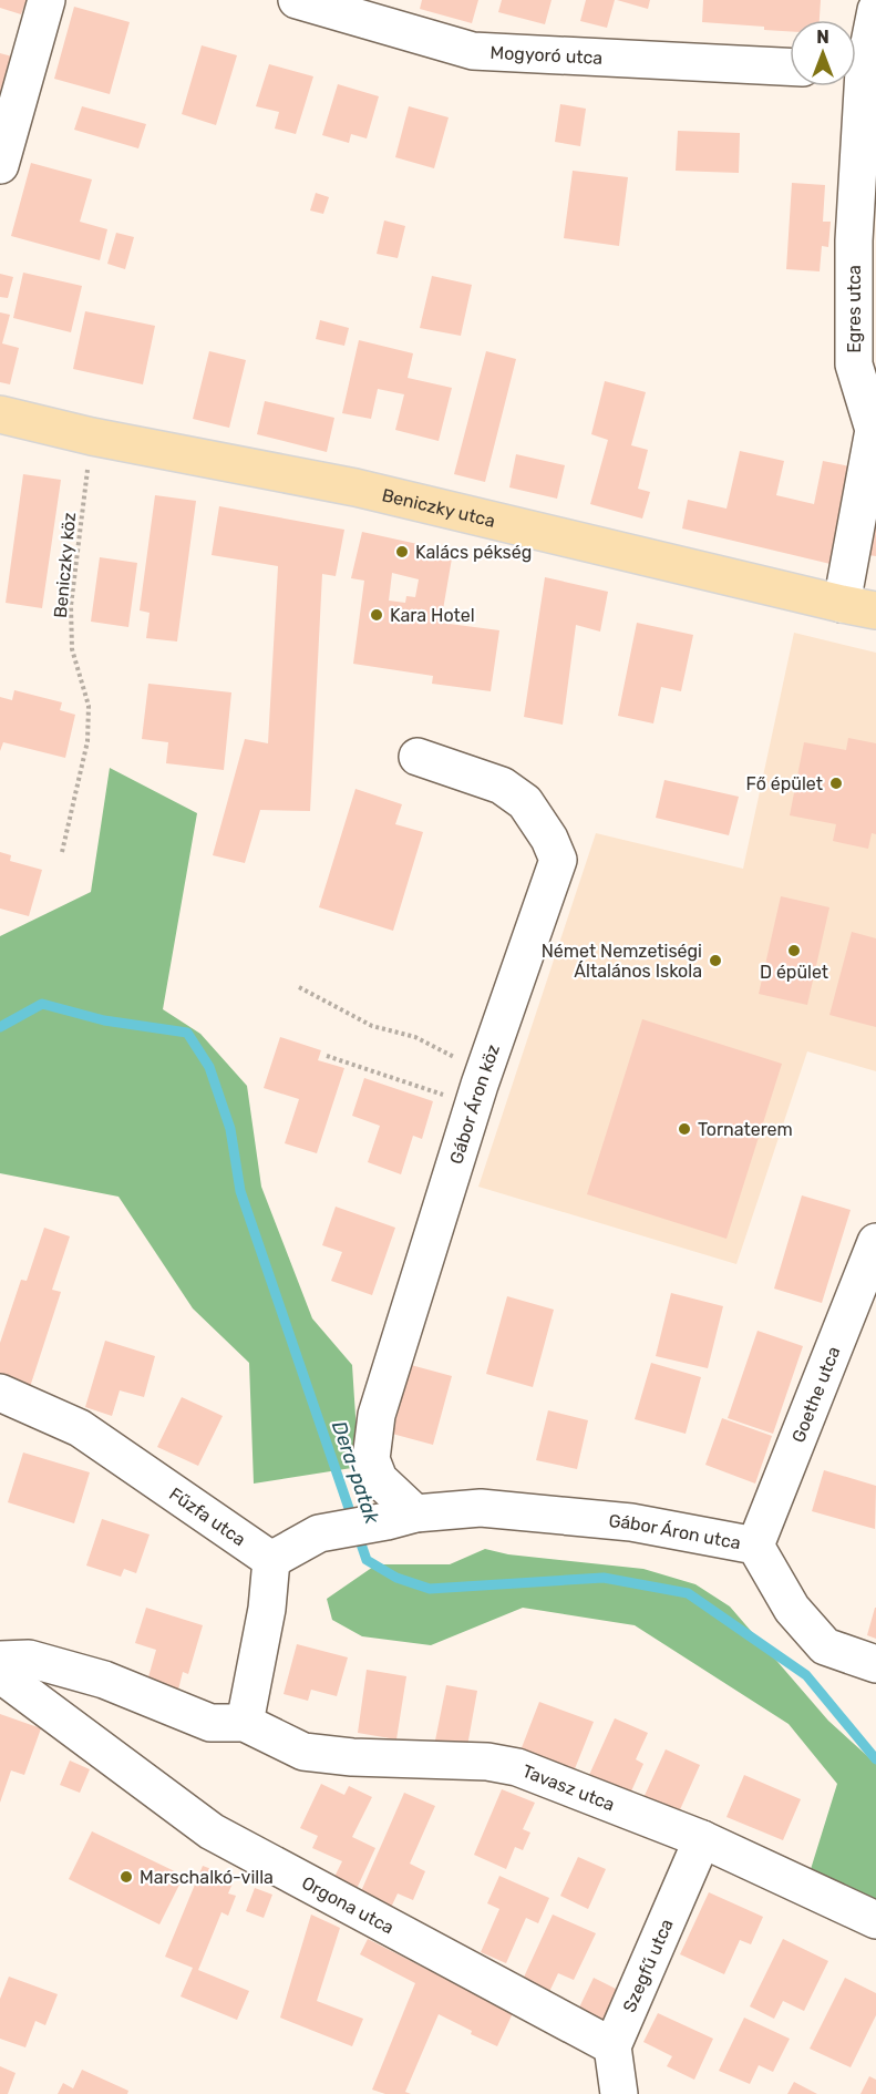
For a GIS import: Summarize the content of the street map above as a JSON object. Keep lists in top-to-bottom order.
{
  "streets": {
    "main road": ["Beniczky utca"],
    "street": [
      "Mogyoró utca",
      "Egres utca",
      "Gábor Áron köz",
      "Goethe utca",
      "Fűzfa utca",
      "Gábor Áron utca",
      "Tavasz utca",
      "Orgona utca",
      "Szegfű utca"
    ],
    "path": ["Beniczky köz"]
  },
  "crossings": [
    ["Egres utca", "Beniczky utca"],
    ["Beniczky utca", "Beniczky köz"],
    ["Gábor Áron köz", "Gábor Áron utca"],
    ["Goethe utca", "Gábor Áron utca"],
    ["Fűzfa utca", "Gábor Áron utca"],
    ["Tavasz utca", "Szegfű utca"],
    ["Orgona utca", "Szegfű utca"]
  ],
  "water": ["Dera-patak"],
  "places": [
    "Kalács pékség",
    "Kara Hotel",
    "Fő épület",
    "D épület",
    "Német Nemzetiségi Általános Iskola",
    "Tornaterem",
    "Marschalkó-villa"
  ],
  "north": "top"
}
